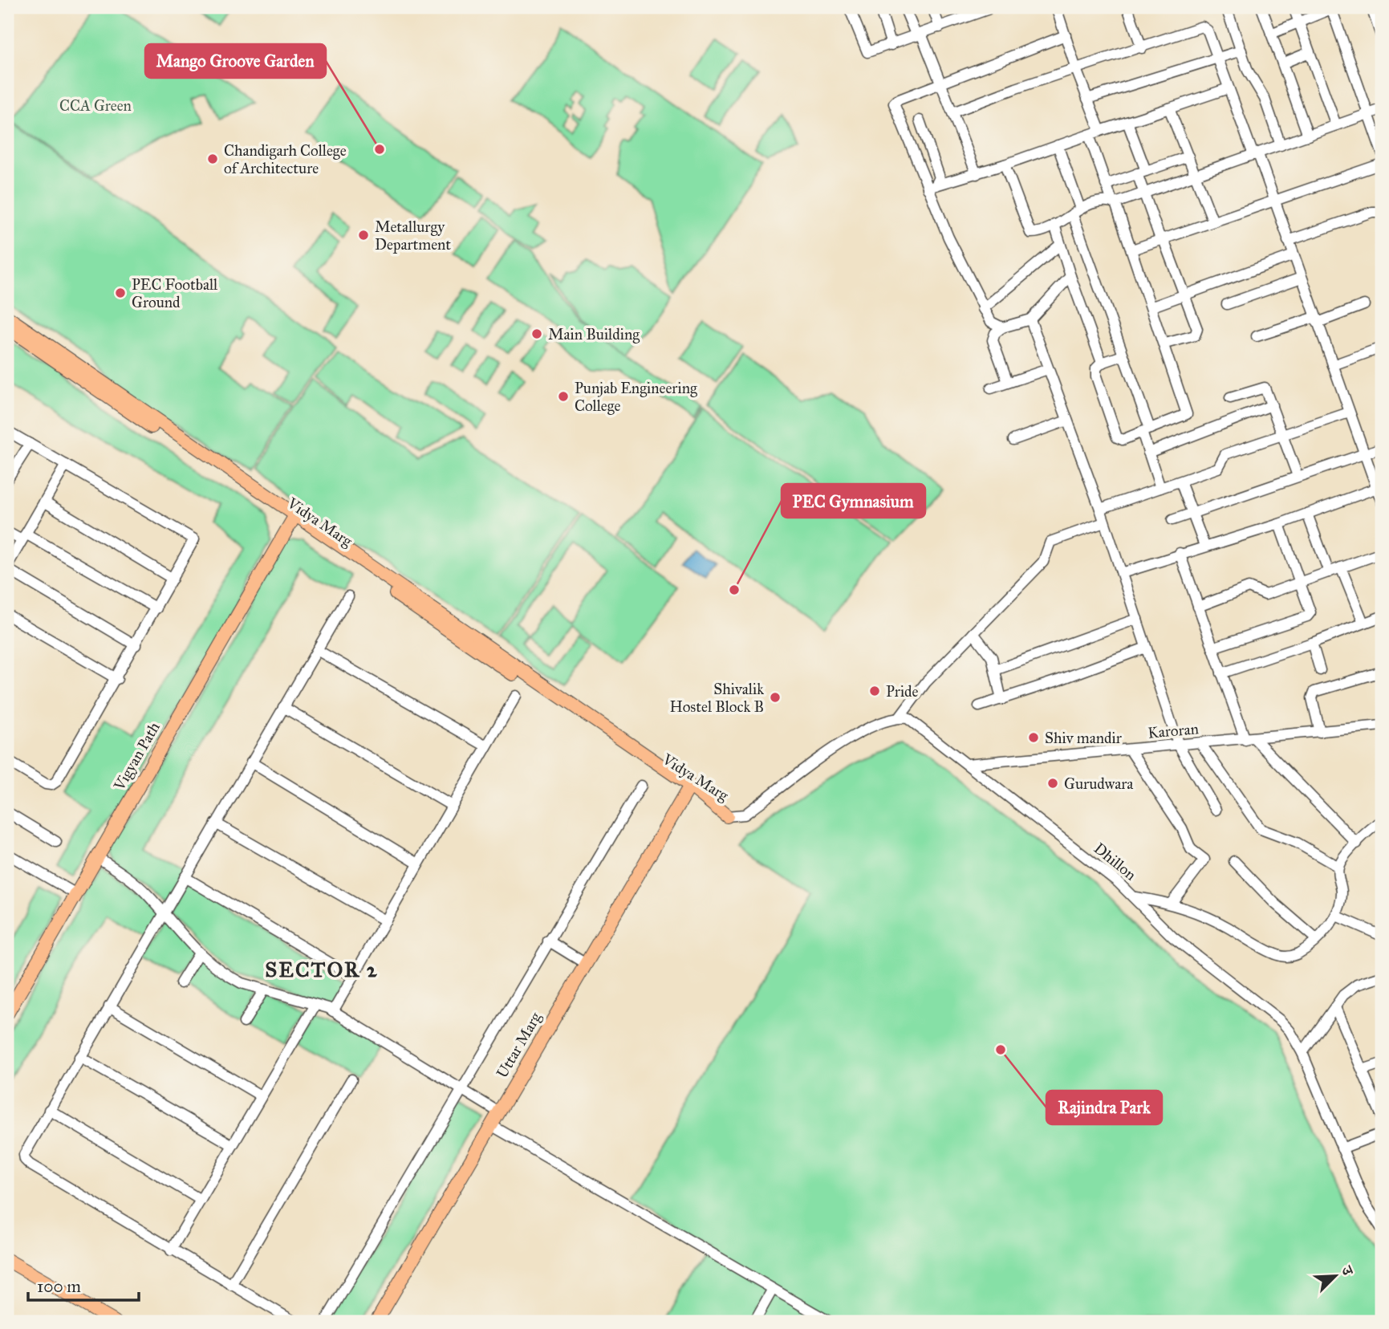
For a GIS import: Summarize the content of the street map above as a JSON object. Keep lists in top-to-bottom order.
{
  "streets": {
    "main road": ["Vidya Marg", "Vigyan Path", "Uttar Marg"],
    "street": ["Karoran", "Dhillon"]
  },
  "crossings": [
    ["Vidya Marg", "Vigyan Path"],
    ["Vidya Marg", "Uttar Marg"],
    ["Karoran", "Dhillon"]
  ],
  "districts": ["SECTOR 2"],
  "parks": ["CCA Green"],
  "places": [
    "Mango Groove Garden",
    "Chandigarh College of Architecture",
    "Metallurgy Department",
    "PEC Football Ground",
    "Main Building",
    "Punjab Engineering College",
    "PEC Gymnasium",
    "Pride",
    "Shivalik Hostel Block B",
    "Shiv mandir",
    "Gurudwara",
    "Rajindra Park"
  ],
  "scale_bar": "100 m",
  "north": "top right"
}
